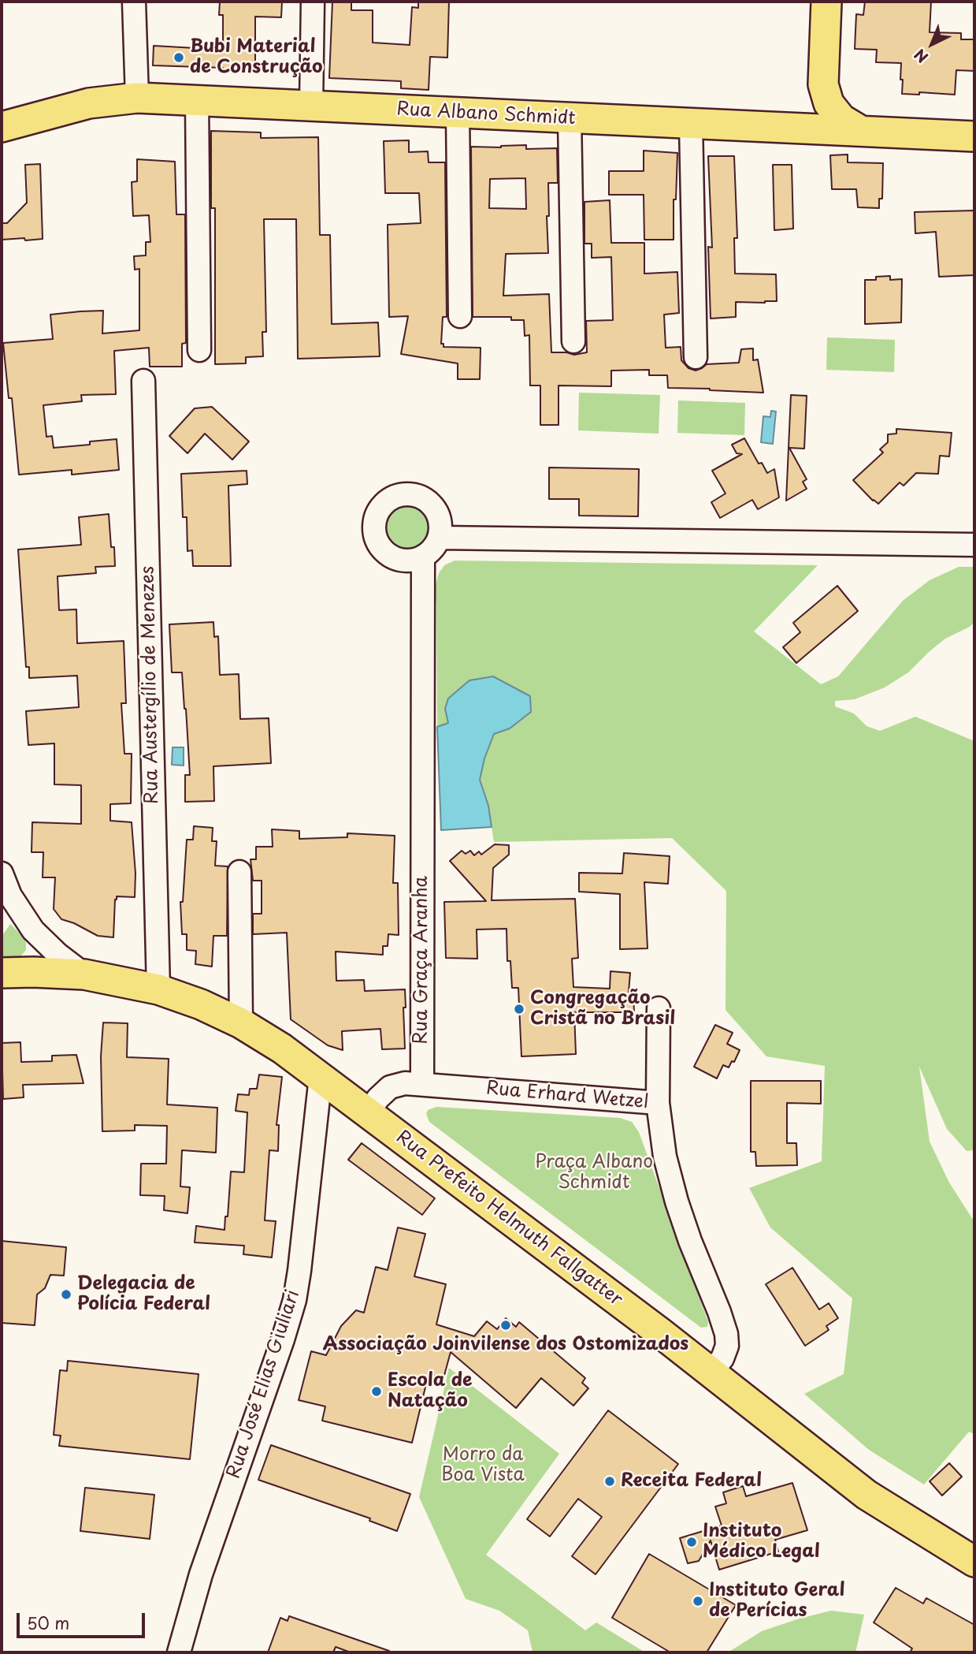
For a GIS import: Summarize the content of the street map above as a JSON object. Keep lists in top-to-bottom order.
{
  "streets": {
    "main road": ["Rua Albano Schmidt", "Rua Prefeito Helmuth Fallgatter"],
    "street": [
      "Rua Austergílio de Menezes",
      "Rua Graça Aranha",
      "Rua Erhard Wetzel",
      "Rua José Elias Giuliari"
    ]
  },
  "crossings": [
    ["Rua Austergílio de Menezes", "Rua Prefeito Helmuth Fallgatter"],
    ["Rua Graça Aranha", "Rua Erhard Wetzel"],
    ["Rua Erhard Wetzel", "Rua Prefeito Helmuth Fallgatter"],
    ["Rua Prefeito Helmuth Fallgatter", "Rua José Elias Giuliari"]
  ],
  "parks": ["Praça Albano Schmidt", "Morro da Boa Vista"],
  "places": [
    "Bubi Material de Construção",
    "Congregação Cristã no Brasil",
    "Delegacia de Polícia Federal",
    "Associação Joinvilense dos Ostomizados",
    "Escola de Natação",
    "Receita Federal",
    "Instituto Médico Legal",
    "Instituto Geral de Perícias"
  ],
  "scale_bar": "50 m",
  "north": "bottom left"
}
